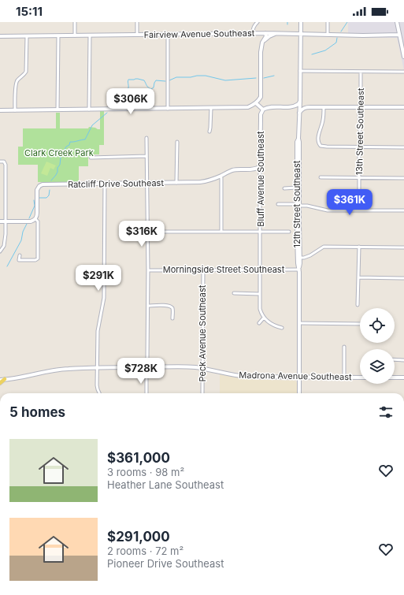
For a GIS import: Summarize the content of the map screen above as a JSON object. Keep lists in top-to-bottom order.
{
  "streets": {
    "main road": [
      "Fairview Avenue Southeast",
      "Bluff Avenue Southeast",
      "Ratcliff Drive Southeast",
      "12th Street Southeast",
      "Madrona Avenue Southeast"
    ],
    "street": ["13th Street Southeast", "Morningside Street Southeast", "Peck Avenue Southeast"]
  },
  "crossings": [
    ["Fairview Avenue Southeast", "12th Street Southeast"],
    ["Bluff Avenue Southeast", "Ratcliff Drive Southeast"],
    ["Bluff Avenue Southeast", "Morningside Street Southeast"],
    ["12th Street Southeast", "Morningside Street Southeast"],
    ["12th Street Southeast", "Madrona Avenue Southeast"],
    ["Morningside Street Southeast", "Peck Avenue Southeast"],
    ["Peck Avenue Southeast", "Madrona Avenue Southeast"]
  ],
  "parks": ["Clark Creek Park"],
  "page": {
    "status": "15:11",
    "price": [
      "$306K",
      "$361K",
      "$316K",
      "$291K",
      "$728K"
    ],
    "heading": "5 homes",
    "list": [
      {
        "name": "$361,000",
        "note": "3 rooms · 98 m² · Heather Lane Southeast"
      },
      {
        "name": "$291,000",
        "note": "2 rooms · 72 m² · Pioneer Drive Southeast"
      }
    ]
  }
}
